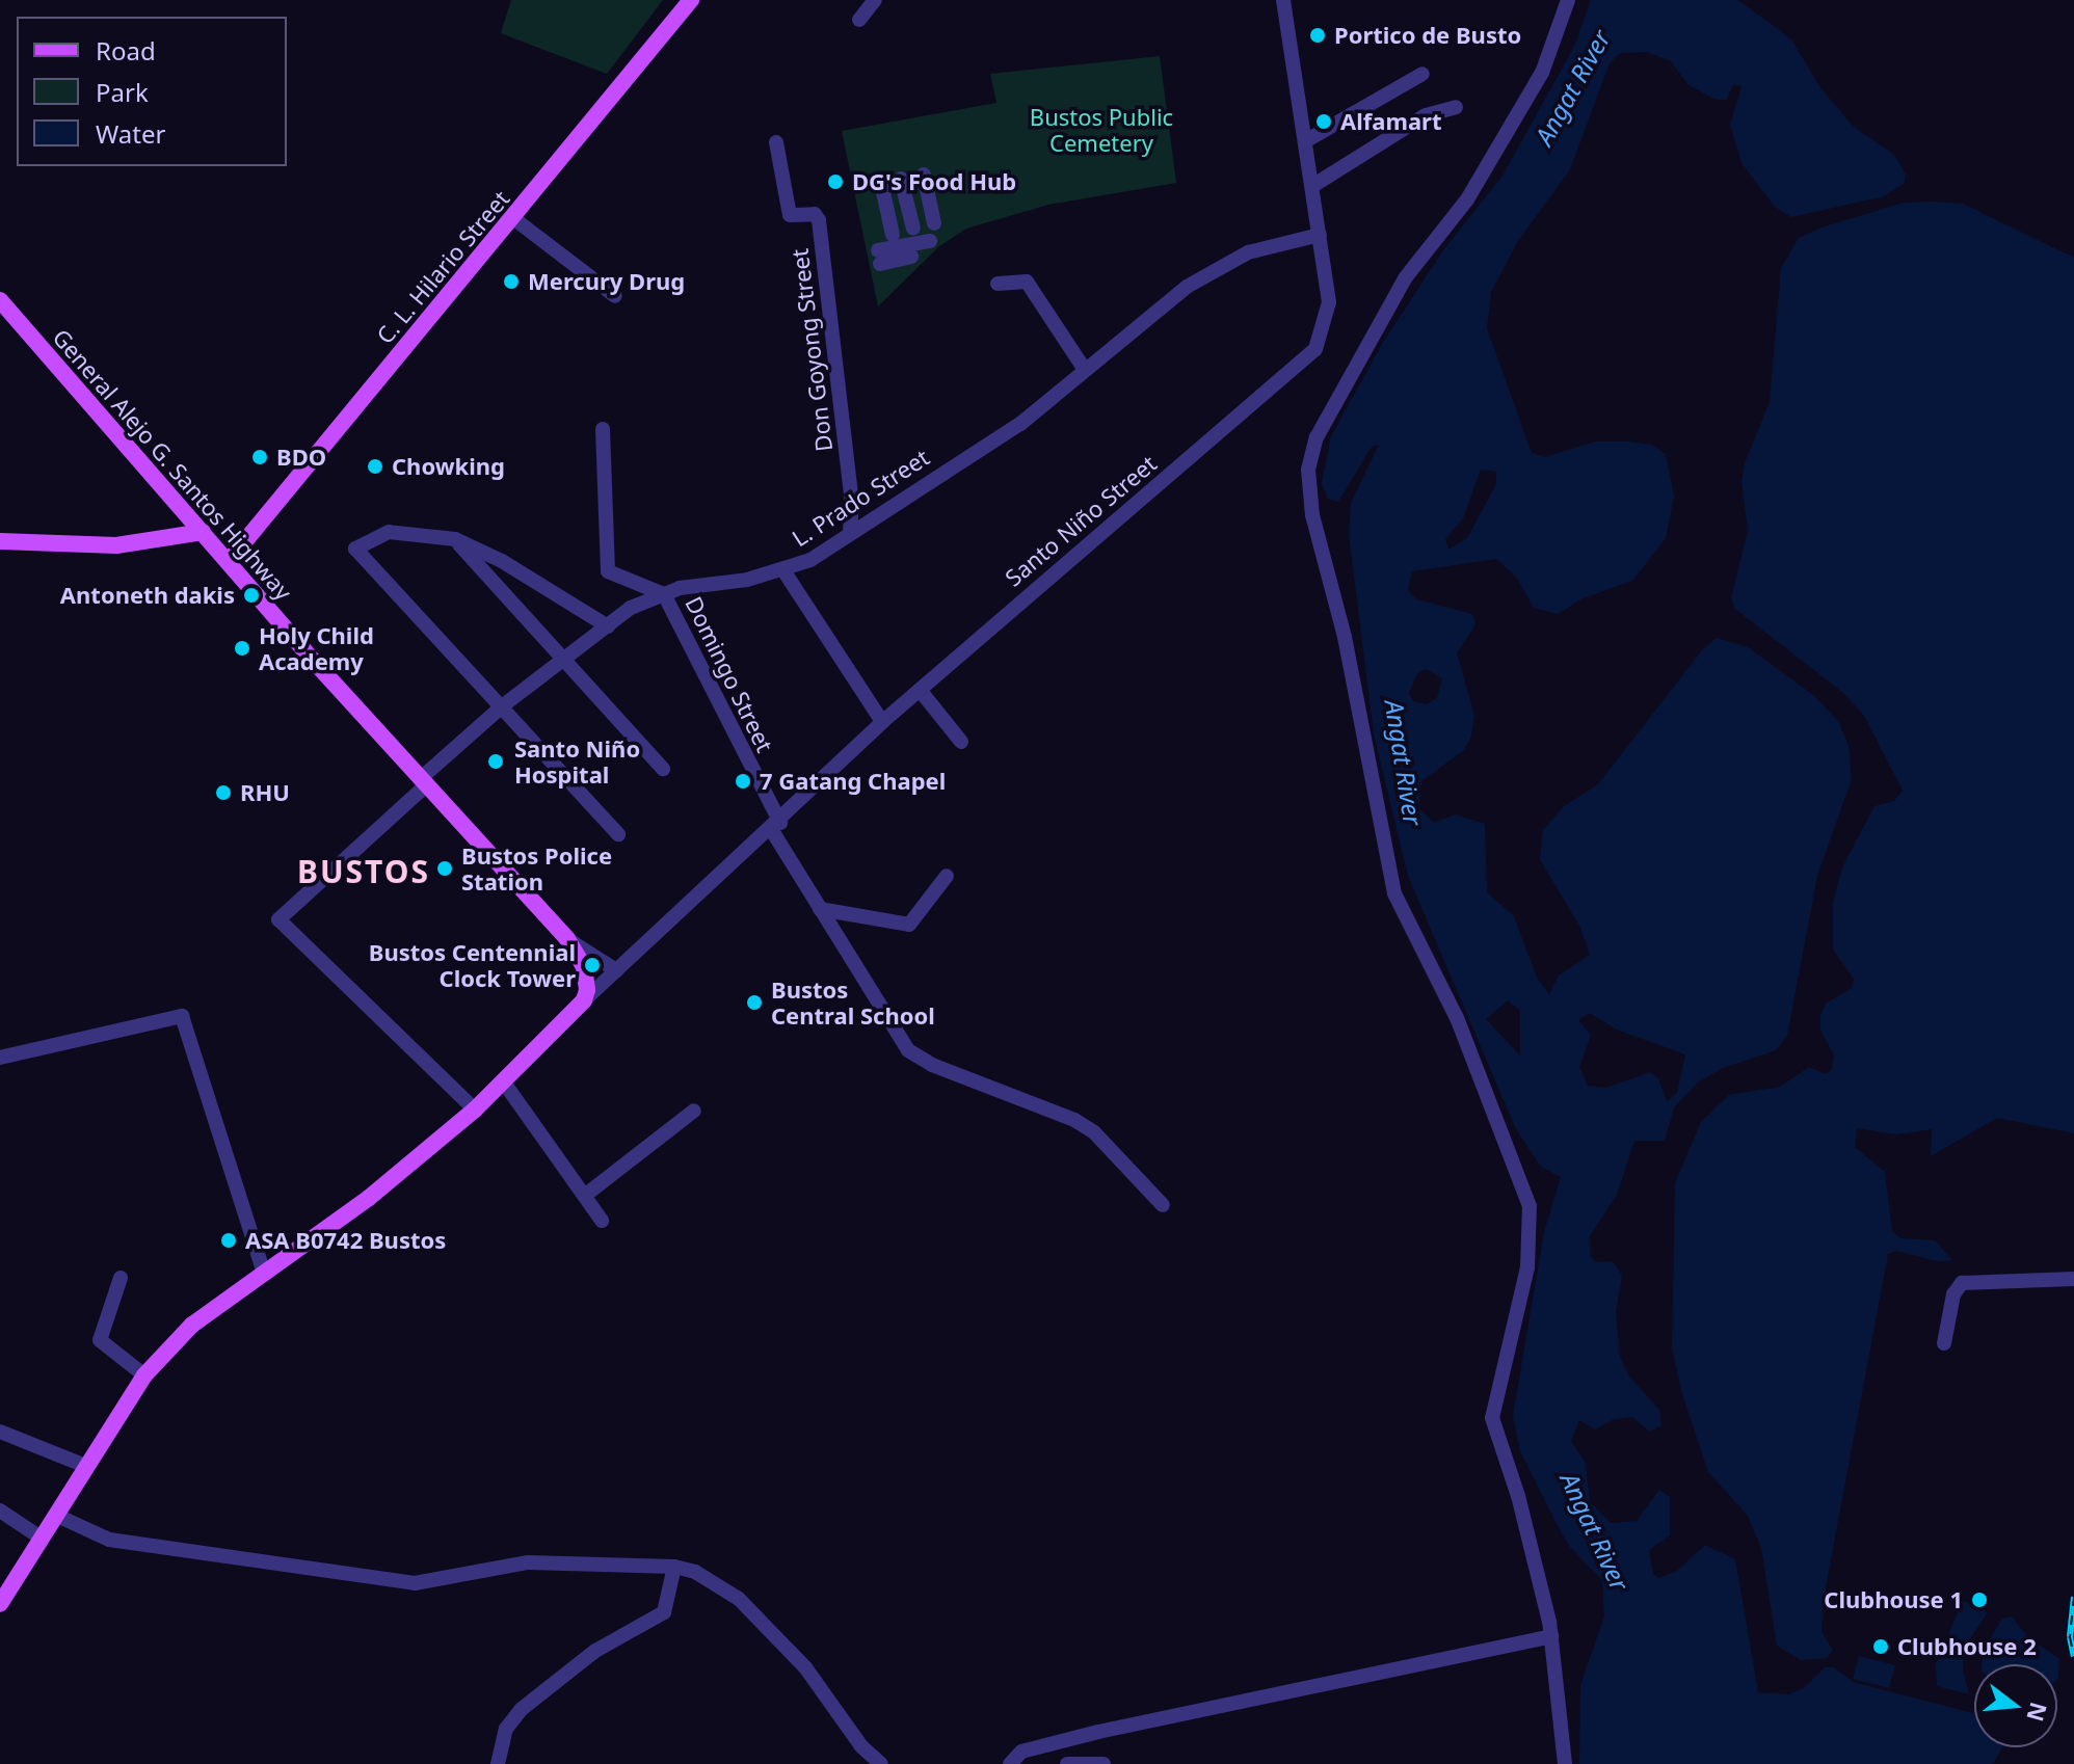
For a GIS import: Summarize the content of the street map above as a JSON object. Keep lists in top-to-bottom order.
{
  "streets": {
    "main road": ["C. L. Hilario Street", "General Alejo G. Santos Highway"],
    "street": [
      "Don Goyong Street",
      "L. Prado Street",
      "Santo Niño Street",
      "Domingo Street"
    ]
  },
  "crossings": [
    ["C. L. Hilario Street", "General Alejo G. Santos Highway"],
    ["Don Goyong Street", "L. Prado Street"],
    ["General Alejo G. Santos Highway", "L. Prado Street"],
    ["General Alejo G. Santos Highway", "Santo Niño Street"],
    ["L. Prado Street", "Santo Niño Street"],
    ["L. Prado Street", "Domingo Street"],
    ["Santo Niño Street", "Domingo Street"]
  ],
  "districts": ["BUSTOS"],
  "water": ["Angat River"],
  "parks": ["Bustos Public Cemetery"],
  "places": [
    "Portico de Busto",
    "Alfamart",
    "DG's Food Hub",
    "Mercury Drug",
    "BDO",
    "Chowking",
    "Antoneth dakis",
    "Holy Child Academy",
    "Santo Niño Hospital",
    "7 Gatang Chapel",
    "RHU",
    "Bustos Police Station",
    "Bustos Centennial Clock Tower",
    "Bustos Central School",
    "ASA B0742 Bustos",
    "Clubhouse 1",
    "Clubhouse 2"
  ],
  "legend": ["Road", "Park", "Water"],
  "north": "right"
}
